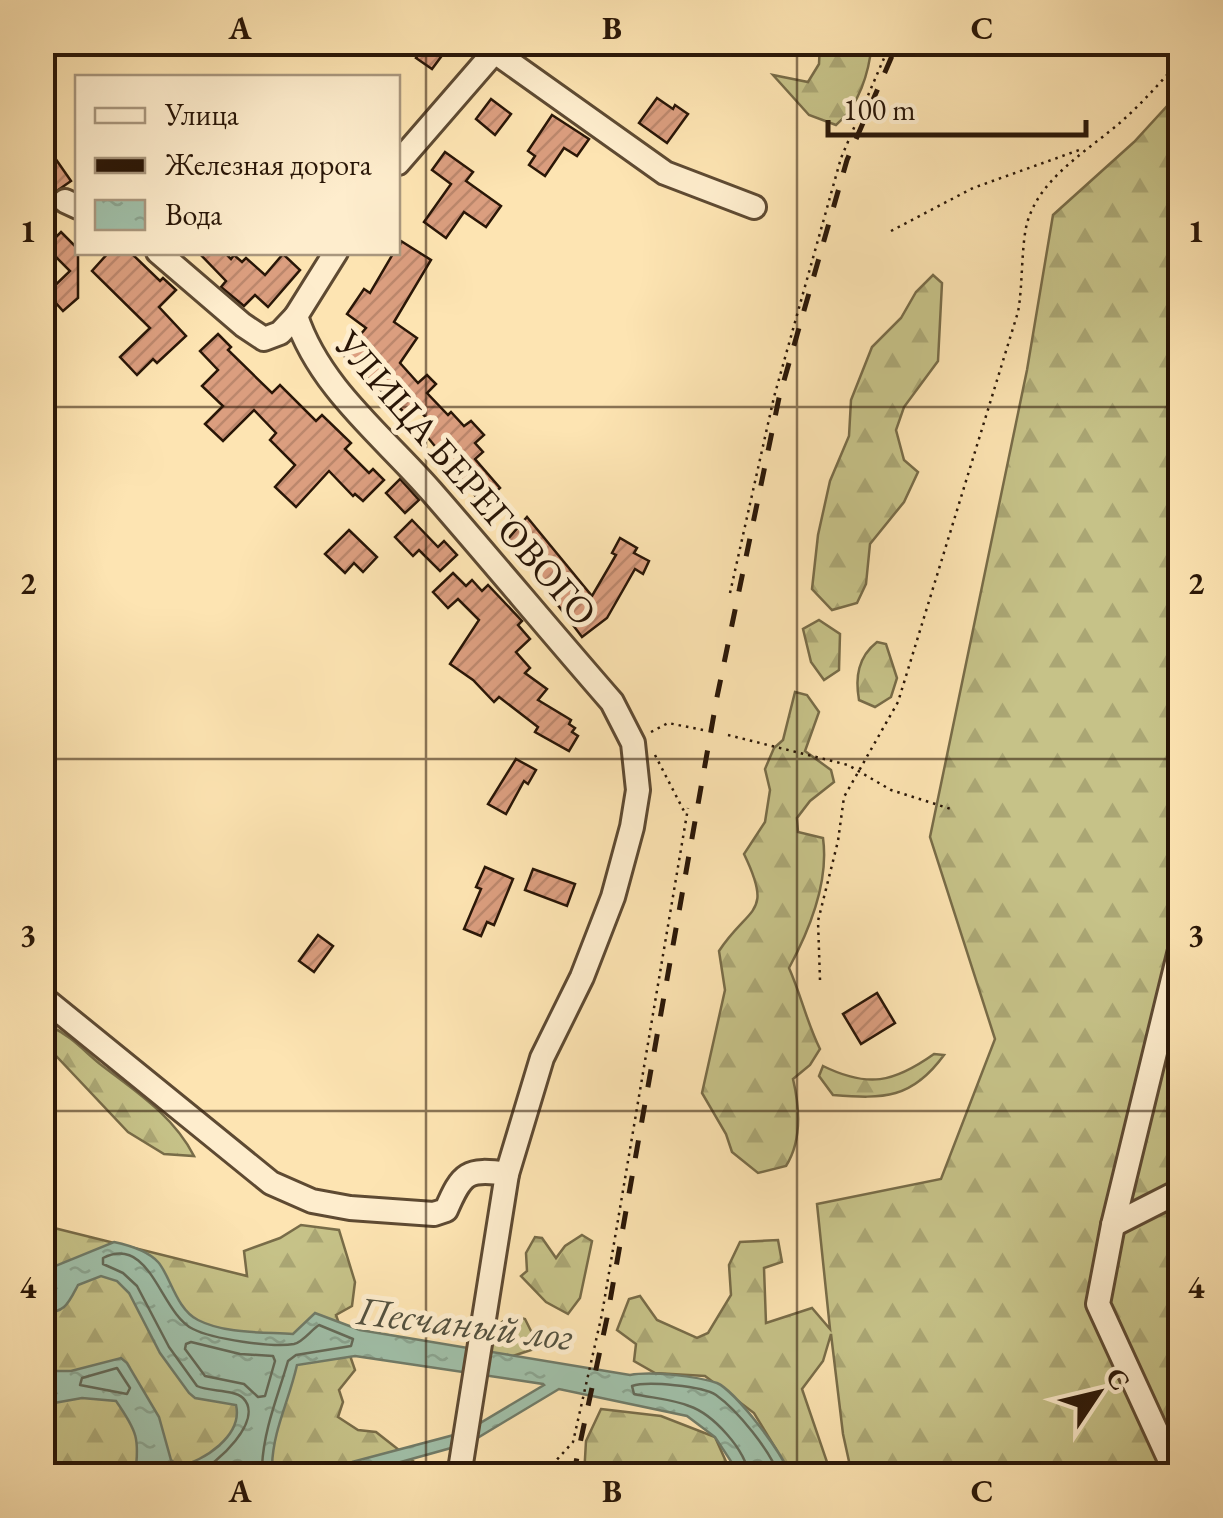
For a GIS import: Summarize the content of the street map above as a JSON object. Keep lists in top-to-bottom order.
{
  "streets": {
    "street": ["УЛИЦА БЕРЕГОВОГО"]
  },
  "water": ["Песчаный лог"],
  "legend": ["Улица", "Железная дорога", "Вода"],
  "scale_bar": "100 m",
  "north": "top right",
  "grid": {
    "columns": ["A", "B", "C"],
    "rows": [
      "1",
      "2",
      "3",
      "4"
    ]
  }
}
